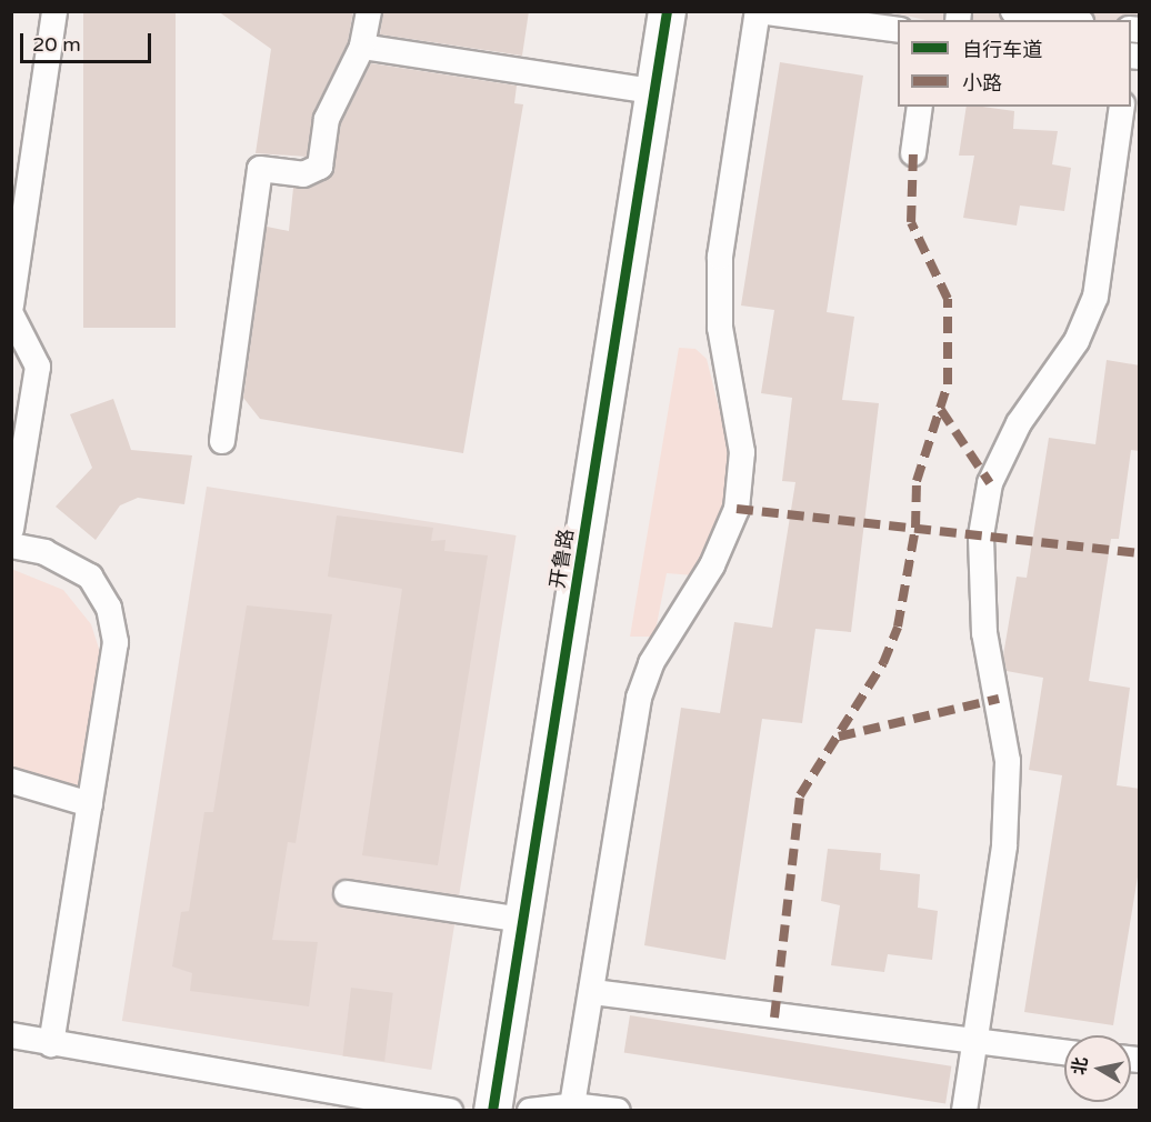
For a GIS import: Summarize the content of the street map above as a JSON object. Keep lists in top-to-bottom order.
{
  "streets": {
    "street": ["开鲁路"]
  },
  "legend": ["自行车道", "小路"],
  "scale_bar": "20 m",
  "north": "left"
}
